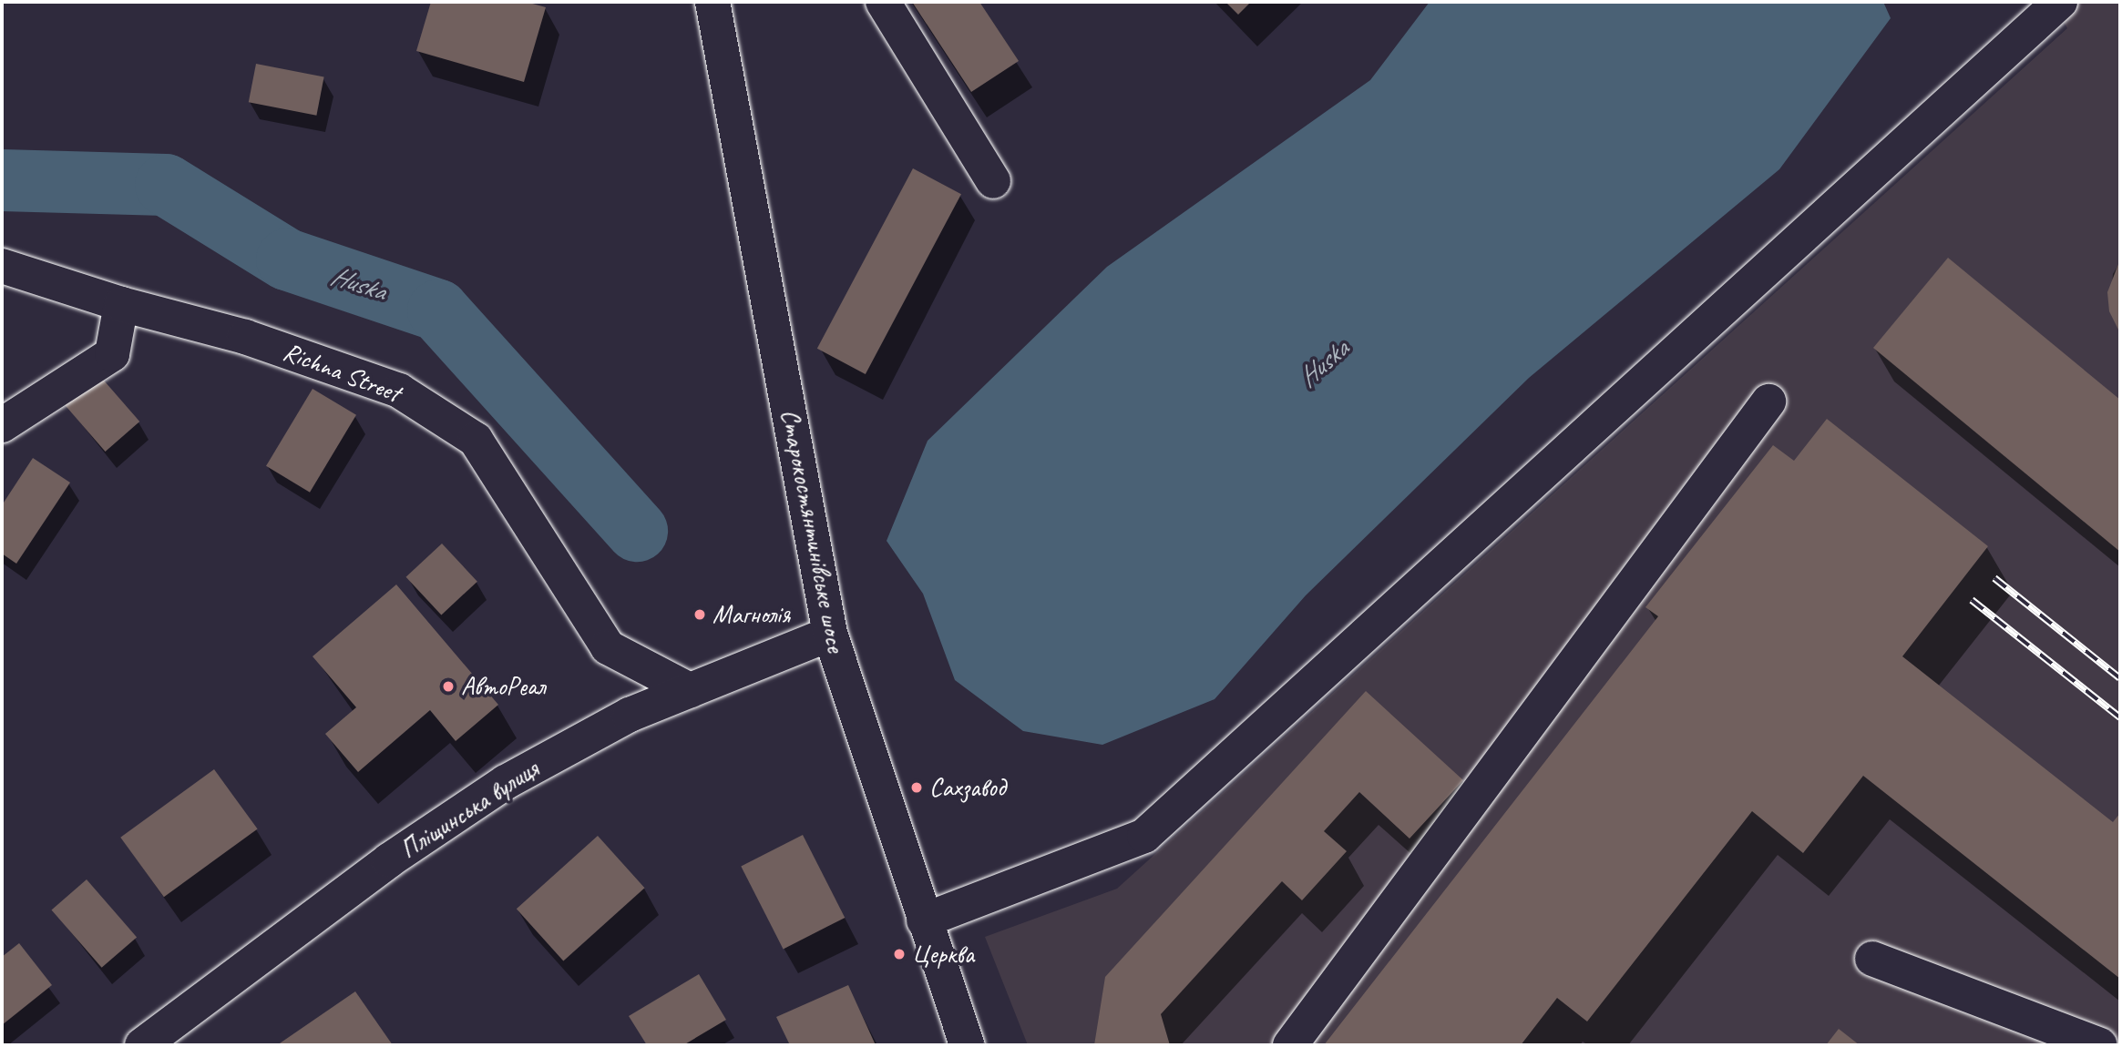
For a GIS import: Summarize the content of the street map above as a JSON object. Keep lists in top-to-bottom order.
{
  "streets": {
    "street": ["Richna Street", "Старокостянтинівське шосе", "Пліщинська вулиця"]
  },
  "crossings": [
    ["Richna Street", "Пліщинська вулиця"],
    ["Старокостянтинівське шосе", "Пліщинська вулиця"]
  ],
  "water": ["Huska"],
  "places": [
    "Магнолія",
    "АвтоРеал",
    "Сахзавод",
    "Церква"
  ]
}
